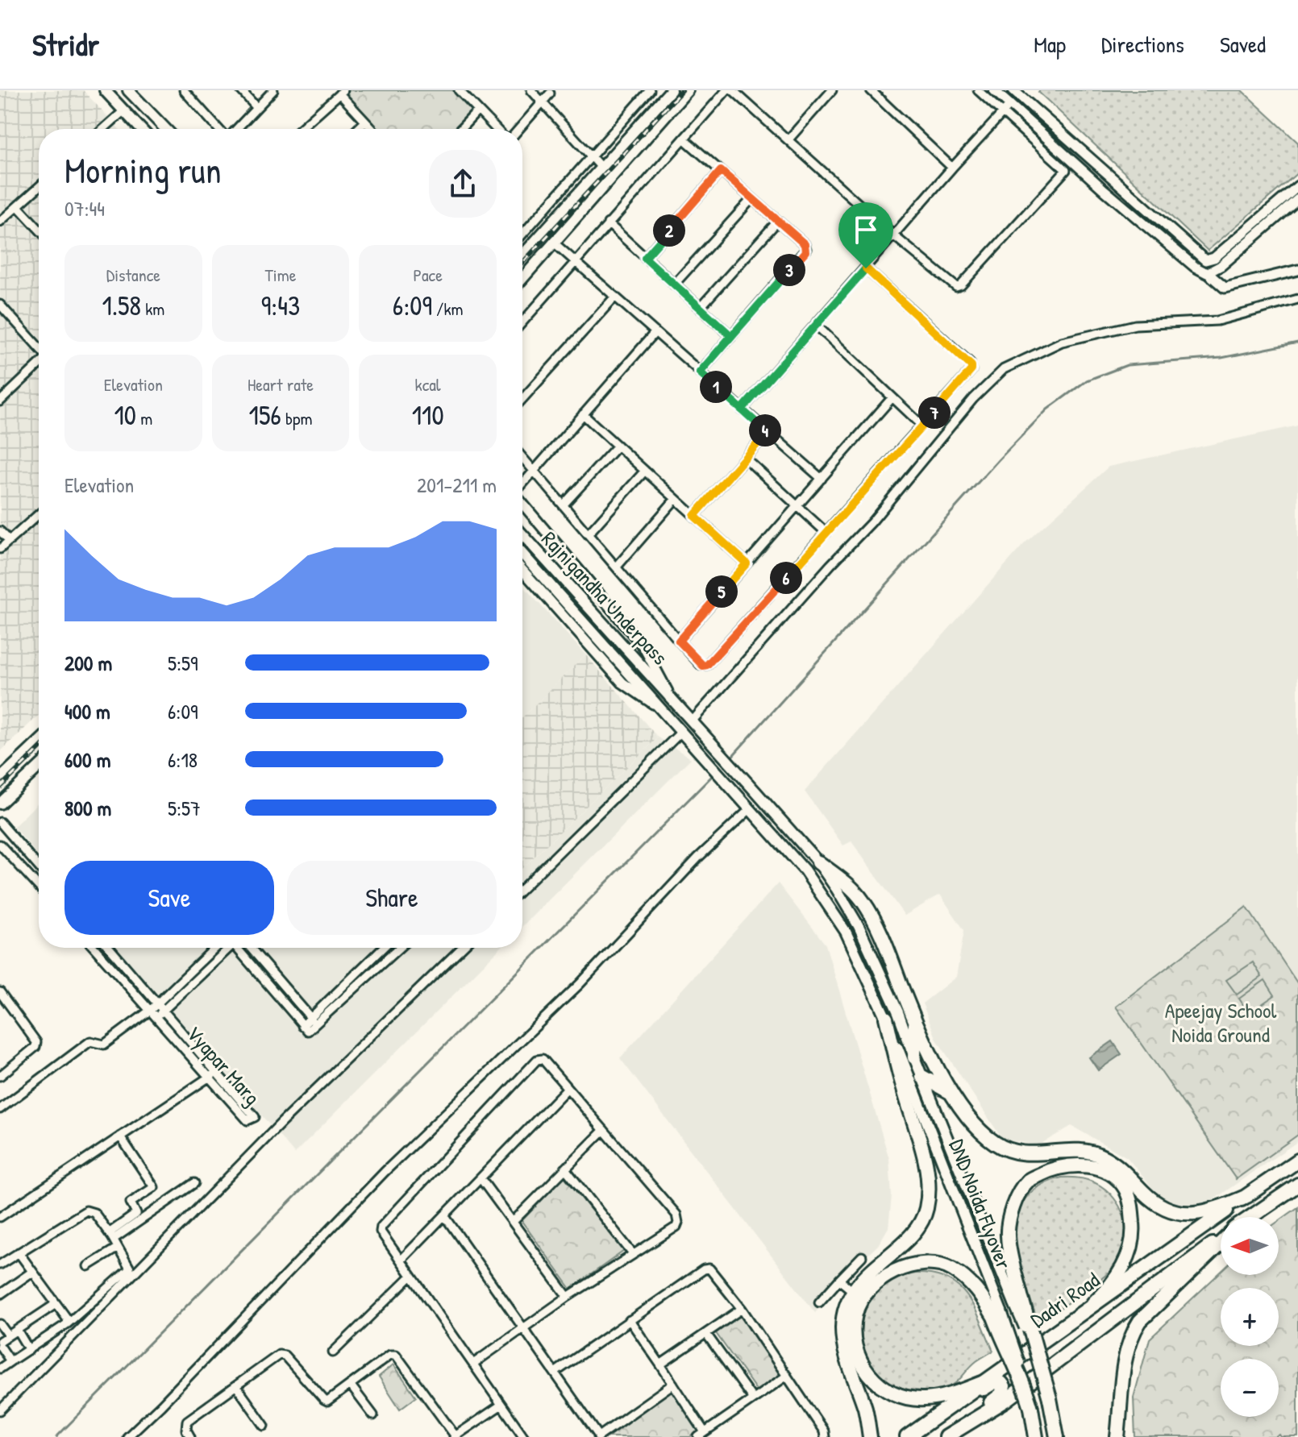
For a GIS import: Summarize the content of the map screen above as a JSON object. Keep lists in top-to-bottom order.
{
  "streets": {
    "highway": ["Dadri Road"],
    "main road": ["Rajnigandha Underpass", "DND Noida Flyover"],
    "street": ["Vyapar Marg"]
  },
  "crossings": [
    ["Rajnigandha Underpass", "DND Noida Flyover"]
  ],
  "parks": ["Apeejay School Noida Ground"],
  "north": "left",
  "page": {
    "header": "Stridr",
    "nav": ["Map", "Directions", "Saved"],
    "heading": ["Morning run", "07:44"],
    "pins": [
      "2",
      "3",
      "1",
      "7",
      "4",
      "6",
      "5"
    ],
    "stats": [
      ["Distance", "1.58 km"],
      ["Time", "9:43"],
      ["Pace", "6:09 /km"],
      ["Elevation", "10 m"],
      ["Heart rate", "156 bpm"],
      ["kcal", "110"]
    ],
    "chart": ["Elevation", "201–211 m"],
    "list": [
      {
        "name": "200 m",
        "note": "5:59"
      },
      {
        "name": "400 m",
        "note": "6:09"
      },
      {
        "name": "600 m",
        "note": "6:18"
      },
      {
        "name": "800 m",
        "note": "5:57"
      }
    ],
    "buttons": ["Save", "Share"],
    "map_buttons": ["+", "−"]
  }
}
